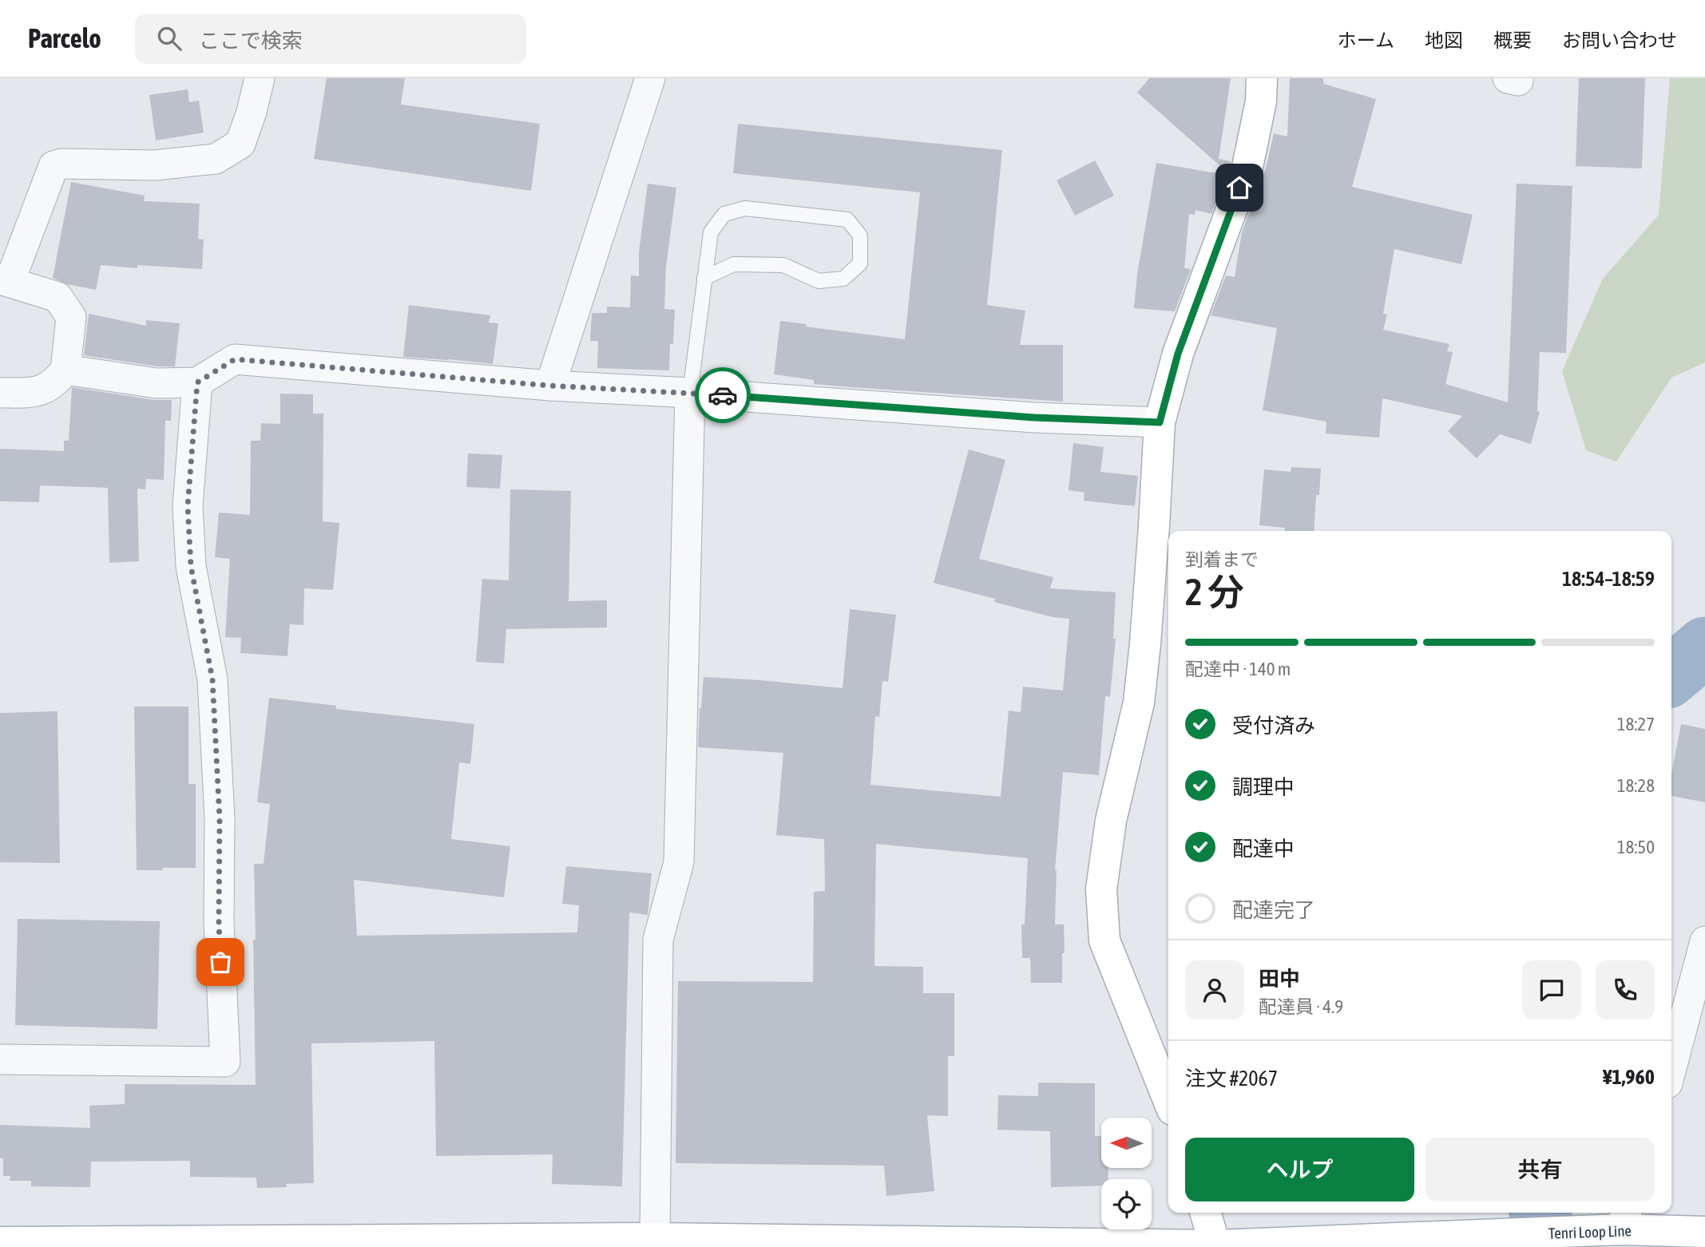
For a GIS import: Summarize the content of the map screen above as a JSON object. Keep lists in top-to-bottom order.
{
  "streets": {
    "main road": ["Tenri Loop Line"]
  },
  "north": "left",
  "page": {
    "header": "Parcelo",
    "search": "ここで検索",
    "nav": [
      "ホーム",
      "地図",
      "概要",
      "お問い合わせ"
    ],
    "heading": ["2 分", "到着まで", "18:54–18:59"],
    "panel": [
      "田中",
      "配達員 · 4.9",
      "注文 #2067",
      "¥1,960"
    ],
    "bar": "配達中 · 140 m",
    "list": [
      ["受付済み", "18:27"],
      ["調理中", "18:28"],
      ["配達中", "18:50"],
      "配達完了"
    ],
    "buttons": ["ヘルプ", "共有"]
  }
}
